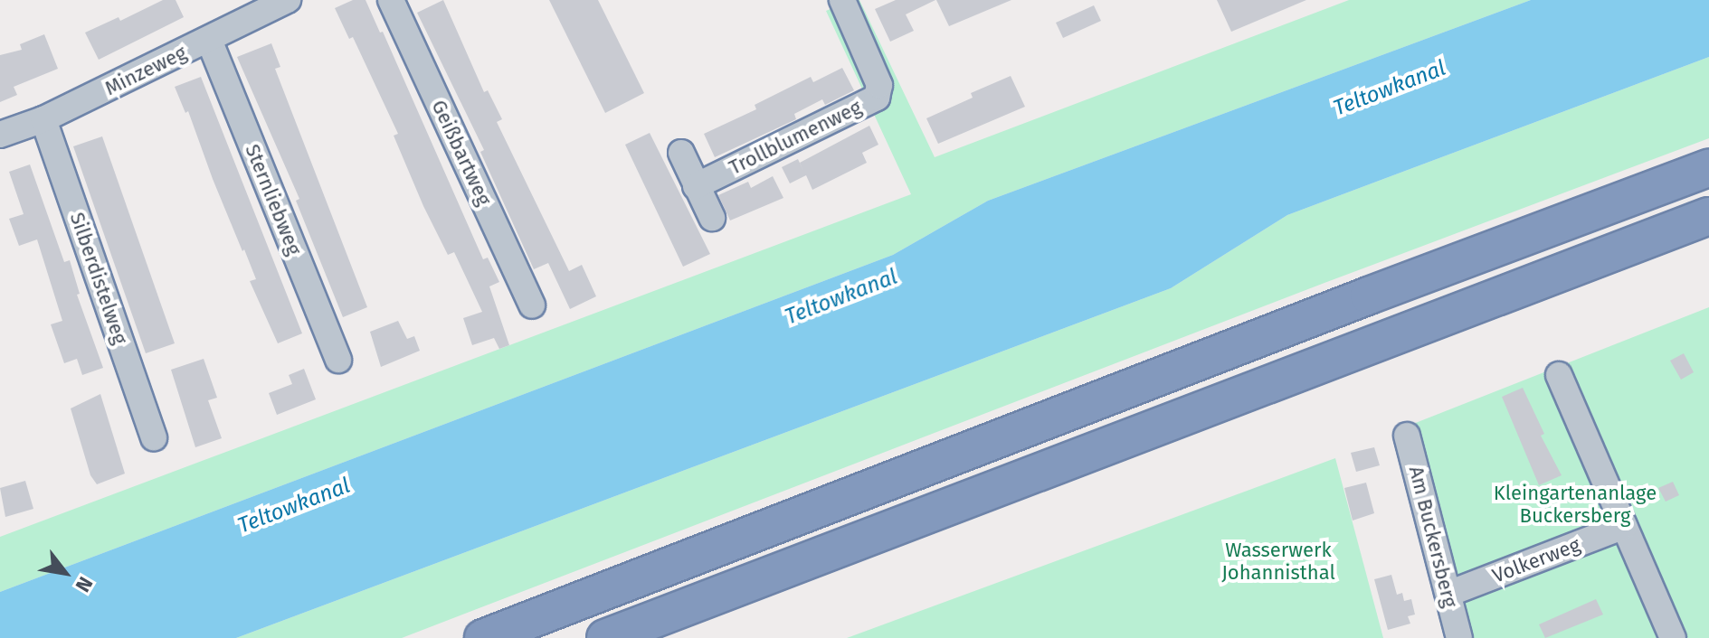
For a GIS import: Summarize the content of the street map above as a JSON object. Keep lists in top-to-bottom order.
{
  "streets": {
    "street": [
      "Minzeweg",
      "Trollblumenweg",
      "Geißbartweg",
      "Sternliebweg",
      "Silberdistelweg",
      "Am Buckersberg",
      "Volkerweg"
    ]
  },
  "crossings": [
    ["Minzeweg", "Sternliebweg"],
    ["Minzeweg", "Silberdistelweg"],
    ["Am Buckersberg", "Volkerweg"]
  ],
  "water": ["Teltowkanal"],
  "parks": ["Kleingartenanlage Buckersberg", "Wasserwerk Johannisthal"],
  "north": "bottom right"
}
